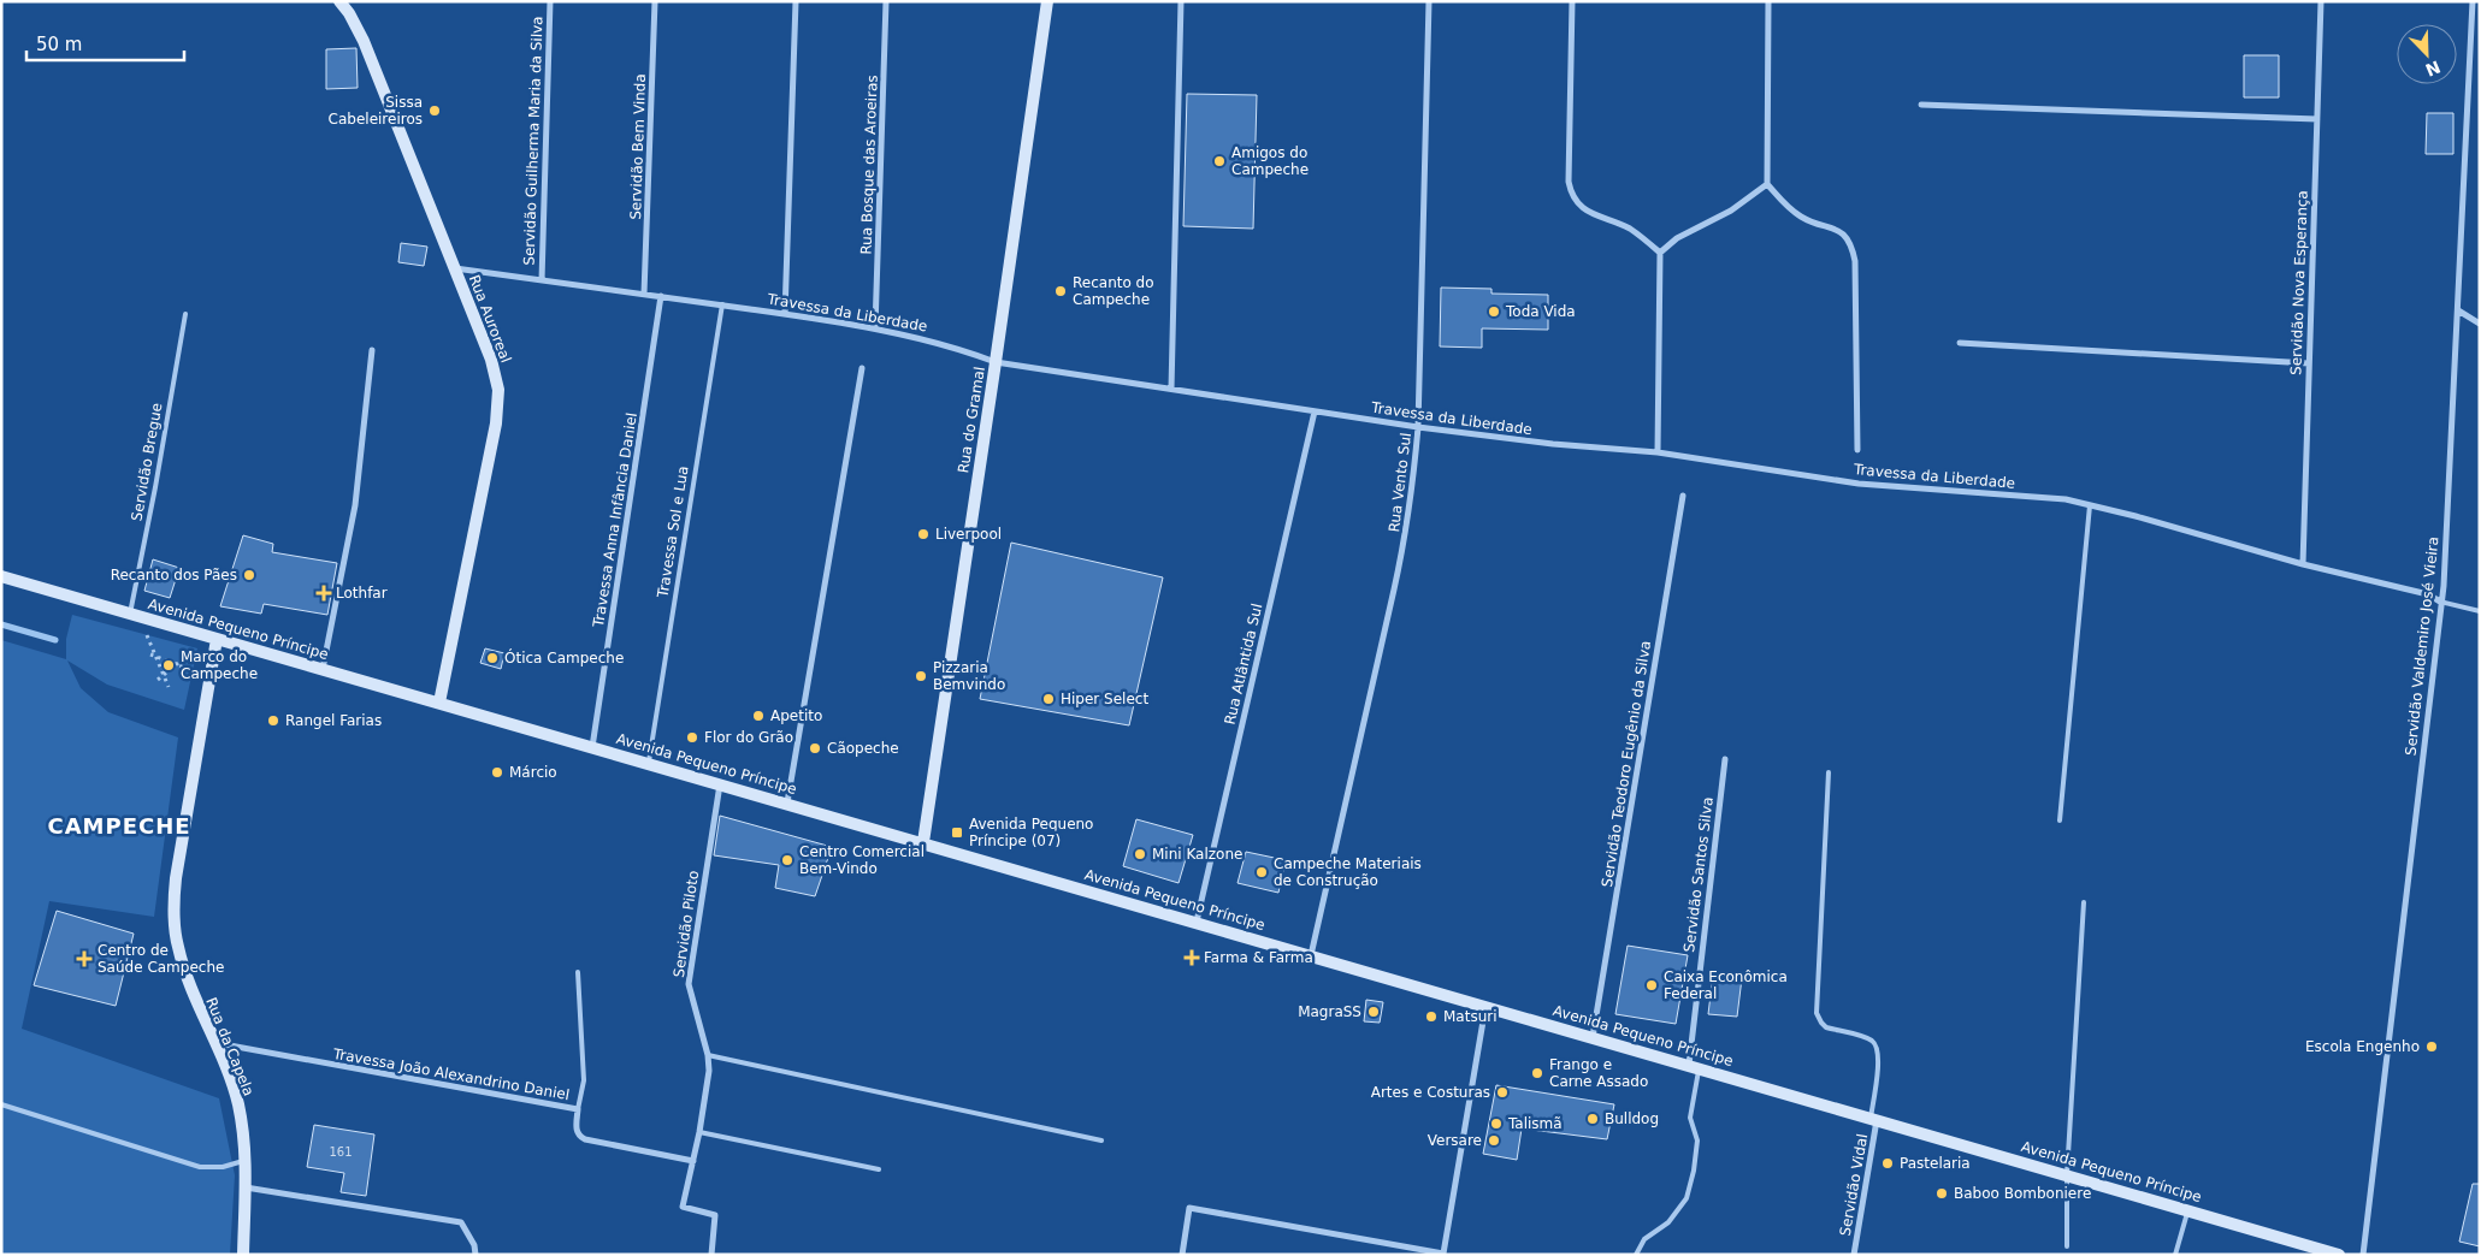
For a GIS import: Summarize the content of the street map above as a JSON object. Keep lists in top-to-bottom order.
{
  "streets": {
    "main road": [
      "Rua Auroreal",
      "Rua do Gramal",
      "Avenida Pequeno Príncipe",
      "Rua da Capela"
    ],
    "street": [
      "Servidão Guilherma Maria da Silva",
      "Servidão Bem Vinda",
      "Rua Bosque das Aroeiras",
      "Servidão Nova Esperança",
      "Travessa da Liberdade",
      "Rua Vento Sul",
      "Travessa Anna Infância Daniel",
      "Servidão Valdemiro José Vieira",
      "Rua Atlântida Sul",
      "Servidão Teodoro Eugênio da Silva",
      "Servidão Santos Silva",
      "Servidão Piloto",
      "Travessa João Alexandrino Daniel",
      "Servidão Vidal"
    ],
    "lane": ["Servidão Bregue", "Travessa Sol e Lua"]
  },
  "crossings": [
    ["Servidão Guilherma Maria da Silva", "Travessa da Liberdade"],
    ["Servidão Bem Vinda", "Travessa da Liberdade"],
    ["Rua Bosque das Aroeiras", "Travessa da Liberdade"],
    ["Servidão Nova Esperança", "Travessa da Liberdade"],
    ["Travessa da Liberdade", "Rua Auroreal"],
    ["Travessa da Liberdade", "Rua do Gramal"],
    ["Travessa da Liberdade", "Rua Vento Sul"],
    ["Travessa da Liberdade", "Travessa Anna Infância Daniel"],
    ["Travessa da Liberdade", "Travessa Sol e Lua"],
    ["Travessa da Liberdade", "Servidão Valdemiro José Vieira"],
    ["Travessa da Liberdade", "Rua Atlântida Sul"],
    ["Rua Auroreal", "Avenida Pequeno Príncipe"],
    ["Rua do Gramal", "Avenida Pequeno Príncipe"],
    ["Servidão Bregue", "Avenida Pequeno Príncipe"],
    ["Rua Vento Sul", "Avenida Pequeno Príncipe"],
    ["Travessa Anna Infância Daniel", "Avenida Pequeno Príncipe"],
    ["Travessa Sol e Lua", "Avenida Pequeno Príncipe"],
    ["Avenida Pequeno Príncipe", "Rua Atlântida Sul"],
    ["Avenida Pequeno Príncipe", "Servidão Teodoro Eugênio da Silva"],
    ["Avenida Pequeno Príncipe", "Servidão Santos Silva"],
    ["Avenida Pequeno Príncipe", "Servidão Piloto"],
    ["Avenida Pequeno Príncipe", "Rua da Capela"],
    ["Avenida Pequeno Príncipe", "Servidão Vidal"],
    ["Servidão Piloto", "Travessa João Alexandrino Daniel"],
    ["Rua da Capela", "Travessa João Alexandrino Daniel"]
  ],
  "districts": ["CAMPECHE"],
  "places": {
    "other": [
      "Sissa Cabeleireiros",
      "Amigos do Campeche",
      "Recanto do Campeche",
      "Toda Vida",
      "Liverpool",
      "Recanto dos Pães",
      "Ótica Campeche",
      "Marco do Campeche",
      "Pizzaria Bemvindo",
      "Hiper Select",
      "Apetito",
      "Rangel Farias",
      "Flor do Grão",
      "Cãopeche",
      "Márcio",
      "Mini Kalzone",
      "Centro Comercial Bem-Vindo",
      "Campeche Materiais de Construção",
      "Caixa Econômica Federal",
      "MagraSS",
      "Matsuri",
      "Escola Engenho",
      "Frango e Carne Assado",
      "Artes e Costuras",
      "Bulldog",
      "Talismã",
      "Versare",
      "Pastelaria",
      "Baboo Bomboniere"
    ],
    "health": ["Lothfar", "Farma & Farma", "Centro de Saúde Campeche"],
    "transit": ["Avenida Pequeno Príncipe (07)"]
  },
  "house_numbers": ["161"],
  "scale_bar": "50 m",
  "north": "bottom right"
}
